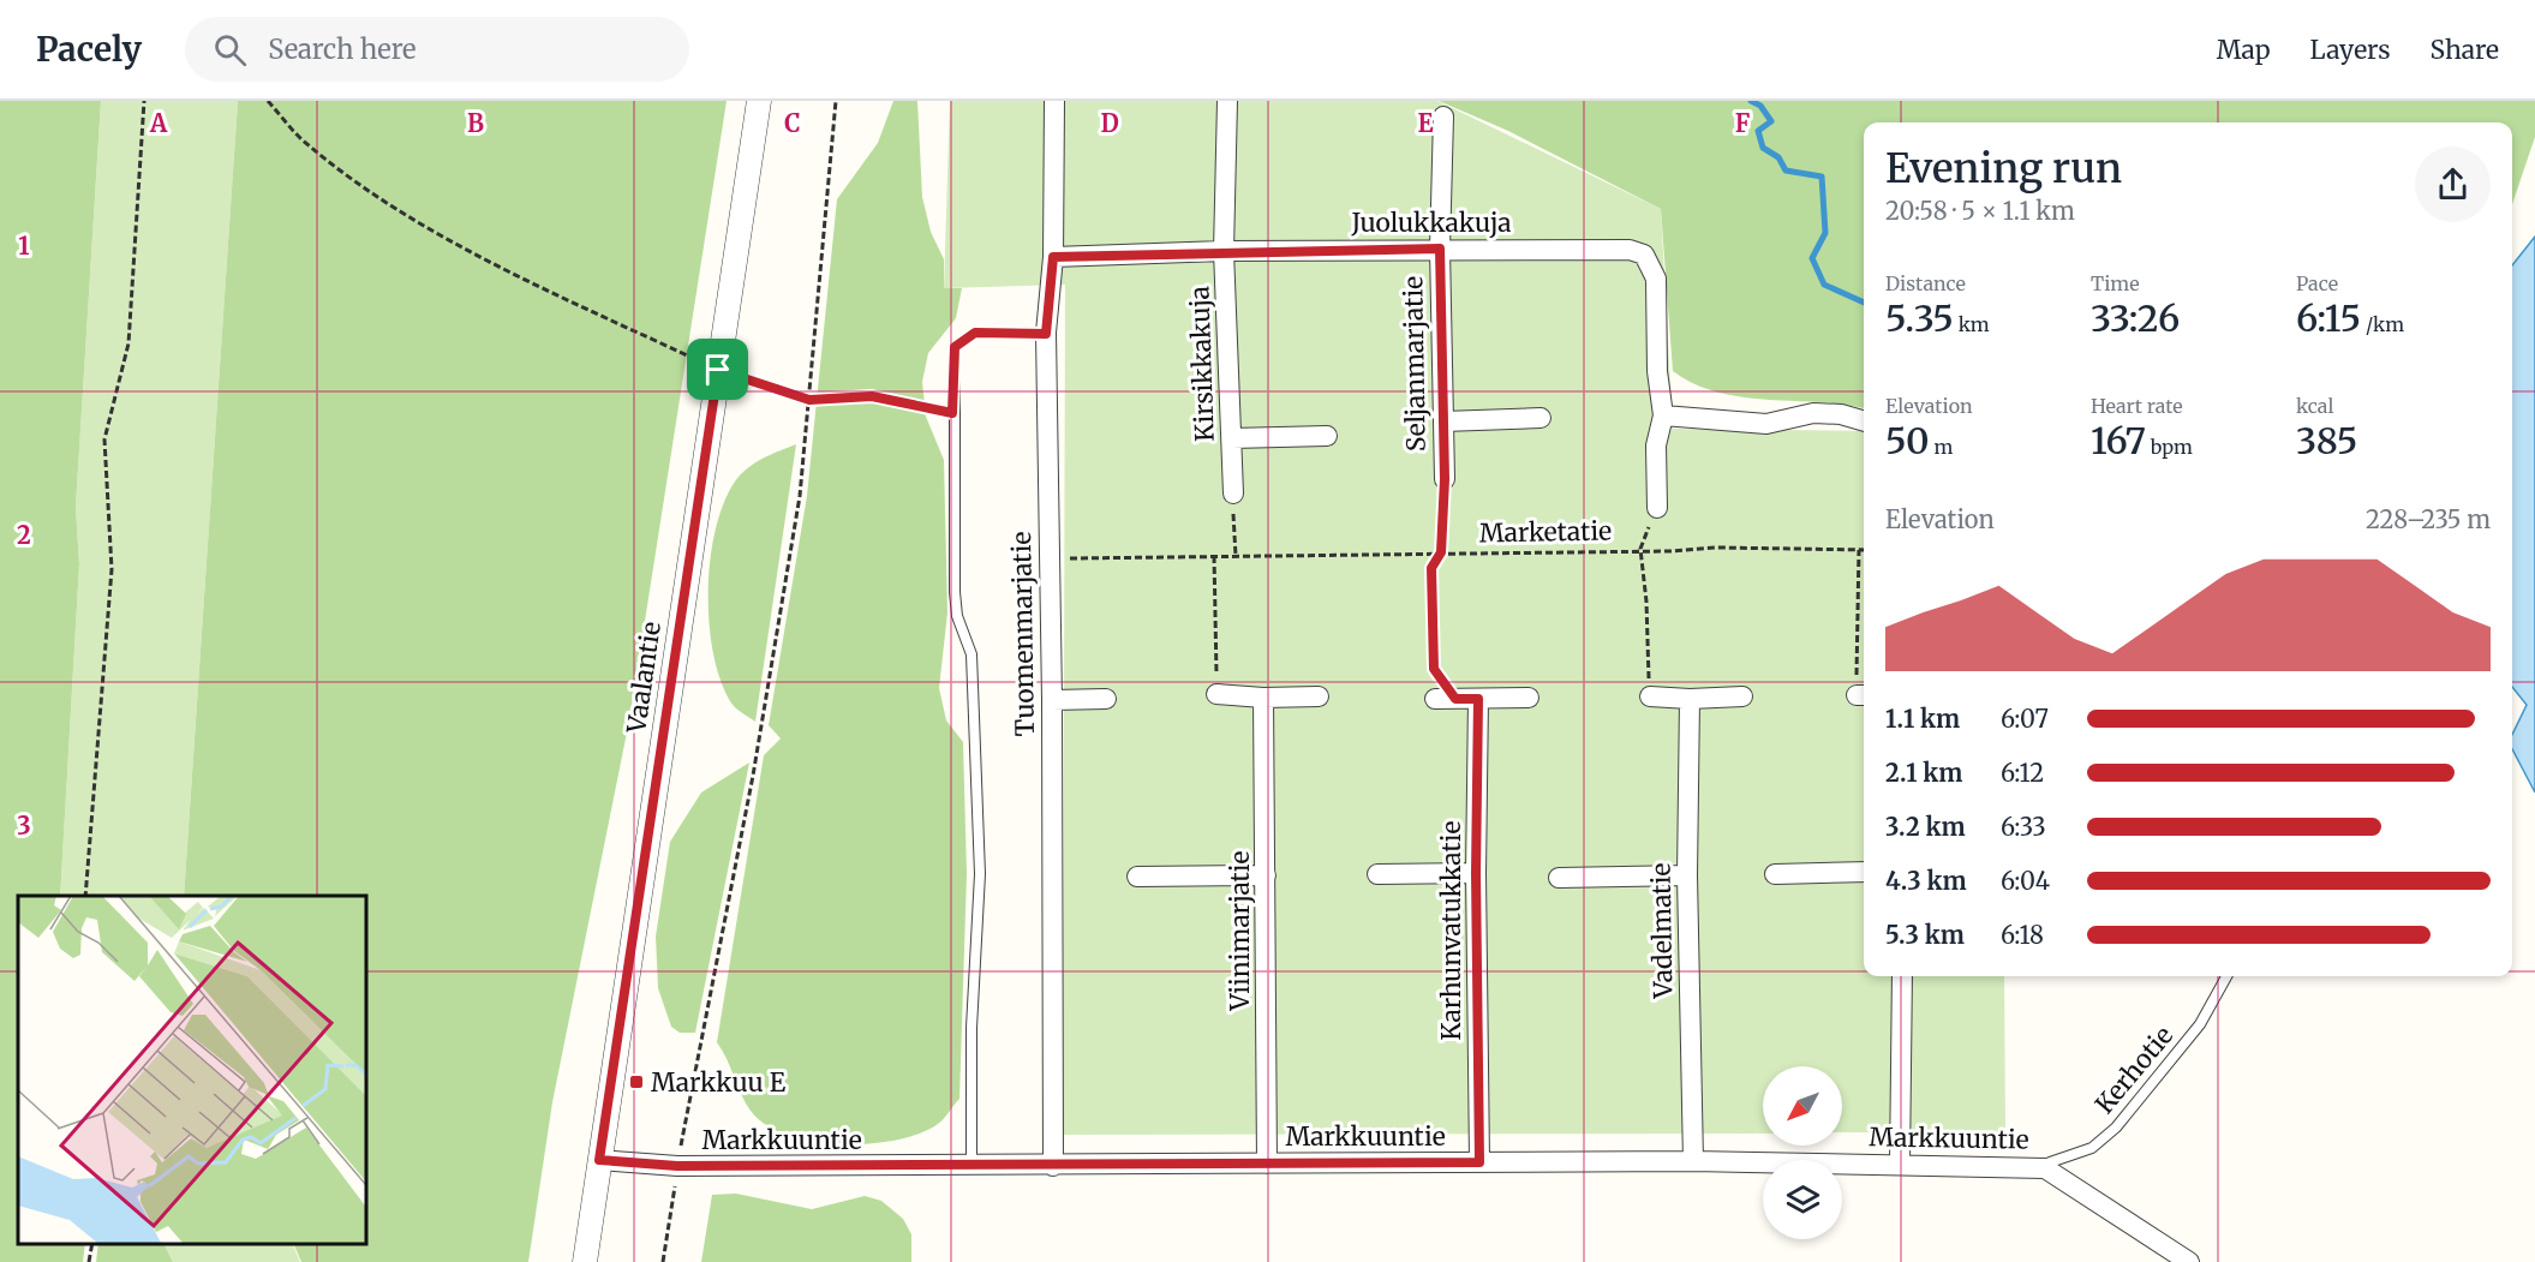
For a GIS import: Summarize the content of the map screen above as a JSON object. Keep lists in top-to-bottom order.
{
  "streets": {
    "street": [
      "Juolukkakuja",
      "Kirsikkakuja",
      "Seljanmarjatie",
      "Tuomenmarjatie",
      "Vaalantie",
      "Viinimarjatie",
      "Karhunvatukkatie",
      "Vadelmatie",
      "Markkuuntie"
    ],
    "lane": ["Kerhotie"],
    "path": ["Marketatie"]
  },
  "crossings": [
    ["Juolukkakuja", "Kirsikkakuja"],
    ["Juolukkakuja", "Seljanmarjatie"],
    ["Juolukkakuja", "Tuomenmarjatie"],
    ["Marketatie", "Tuomenmarjatie"],
    ["Tuomenmarjatie", "Markkuuntie"],
    ["Vaalantie", "Markkuuntie"],
    ["Viinimarjatie", "Markkuuntie"],
    ["Karhunvatukkatie", "Markkuuntie"],
    ["Vadelmatie", "Markkuuntie"],
    ["Kerhotie", "Markkuuntie"]
  ],
  "places": {
    "transit": ["Markkuu E"]
  },
  "north": "bottom left",
  "page": {
    "header": "Pacely",
    "search": "Search here",
    "nav": ["Map", "Layers", "Share"],
    "heading": ["Evening run", "20:58 · 5 × 1.1 km"],
    "stats": [
      ["Distance", "5.35 km"],
      ["Time", "33:26"],
      ["Pace", "6:15 /km"],
      ["Elevation", "50 m"],
      ["Heart rate", "167 bpm"],
      ["kcal", "385"]
    ],
    "chart": ["Elevation", "228–235 m"],
    "list": [
      {
        "name": "1.1 km",
        "note": "6:07"
      },
      {
        "name": "2.1 km",
        "note": "6:12"
      },
      {
        "name": "3.2 km",
        "note": "6:33"
      },
      {
        "name": "4.3 km",
        "note": "6:04"
      },
      {
        "name": "5.3 km",
        "note": "6:18"
      }
    ]
  },
  "grid": {
    "columns": [
      "A",
      "B",
      "C",
      "D",
      "E",
      "F"
    ],
    "rows": ["1", "2", "3"]
  }
}
